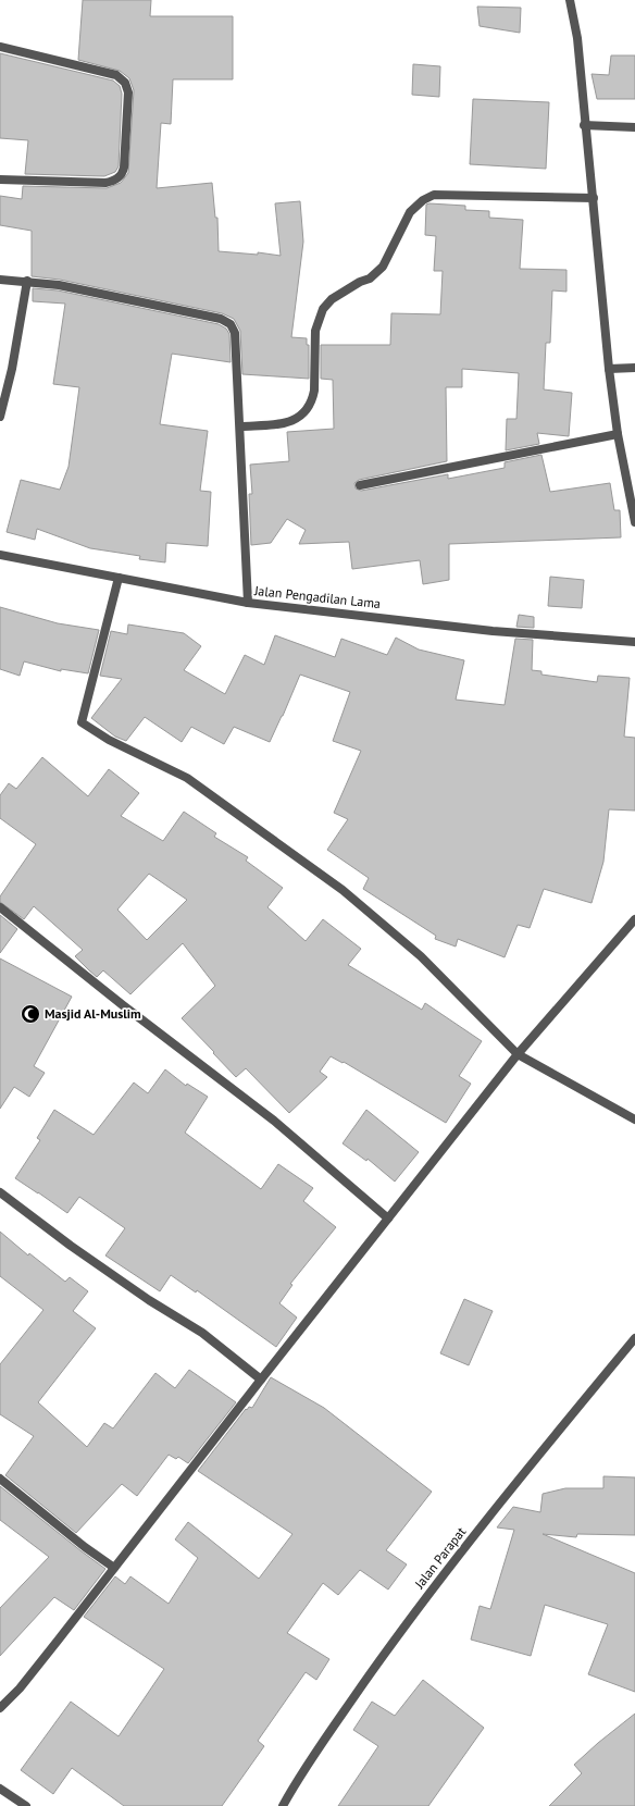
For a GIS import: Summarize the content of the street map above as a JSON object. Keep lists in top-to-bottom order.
{
  "streets": {
    "street": ["Jalan Pengadilan Lama", "Jalan Parapat"]
  },
  "places": {
    "mosque": ["Masjid Al-Muslim"]
  }
}
